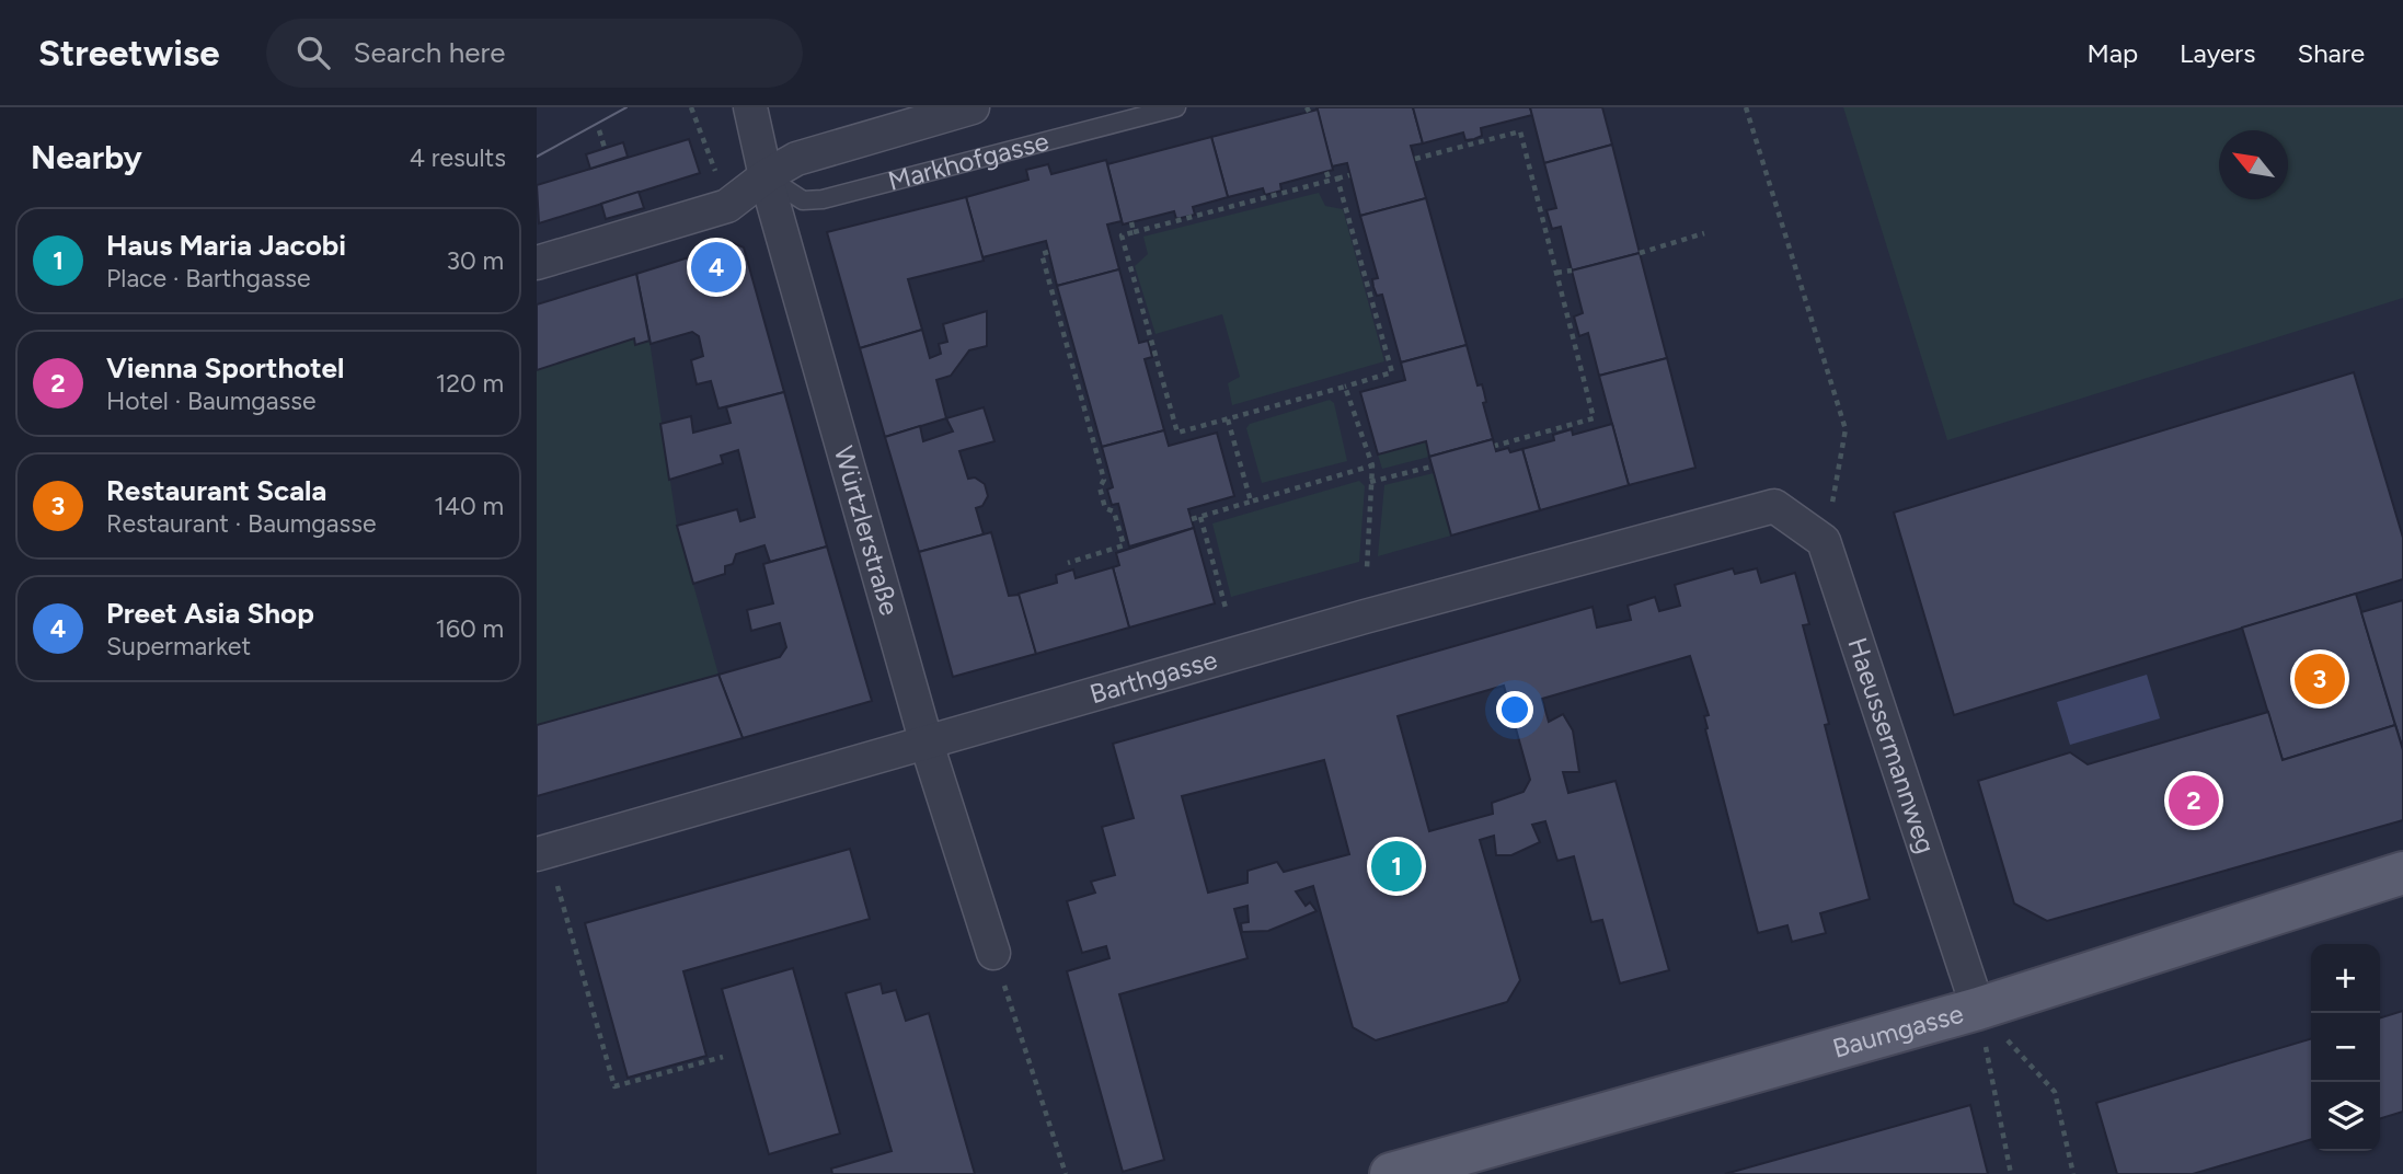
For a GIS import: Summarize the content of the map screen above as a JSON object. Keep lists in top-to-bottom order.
{
  "streets": {
    "main road": ["Baumgasse"],
    "street": [
      "Markhofgasse",
      "Würtzlerstraße",
      "Barthgasse",
      "Haeussermannweg"
    ]
  },
  "crossings": [
    ["Markhofgasse", "Würtzlerstraße"],
    ["Würtzlerstraße", "Barthgasse"],
    ["Barthgasse", "Haeussermannweg"],
    ["Haeussermannweg", "Baumgasse"]
  ],
  "north": "top left",
  "page": {
    "header": "Streetwise",
    "search": "Search here",
    "nav": ["Map", "Layers", "Share"],
    "heading": ["Nearby", "4 results"],
    "list": [
      {
        "mark": "1",
        "name": "Haus Maria Jacobi",
        "note": "Place · Barthgasse",
        "value": "30 m"
      },
      {
        "mark": "2",
        "name": "Vienna Sporthotel",
        "note": "Hotel · Baumgasse",
        "value": "120 m"
      },
      {
        "mark": "3",
        "name": "Restaurant Scala",
        "note": "Restaurant · Baumgasse",
        "value": "140 m"
      },
      {
        "mark": "4",
        "name": "Preet Asia Shop",
        "note": "Supermarket",
        "value": "160 m"
      }
    ],
    "pins": [
      "4",
      "3",
      "2",
      "1"
    ],
    "map_buttons": ["+", "−"]
  }
}
